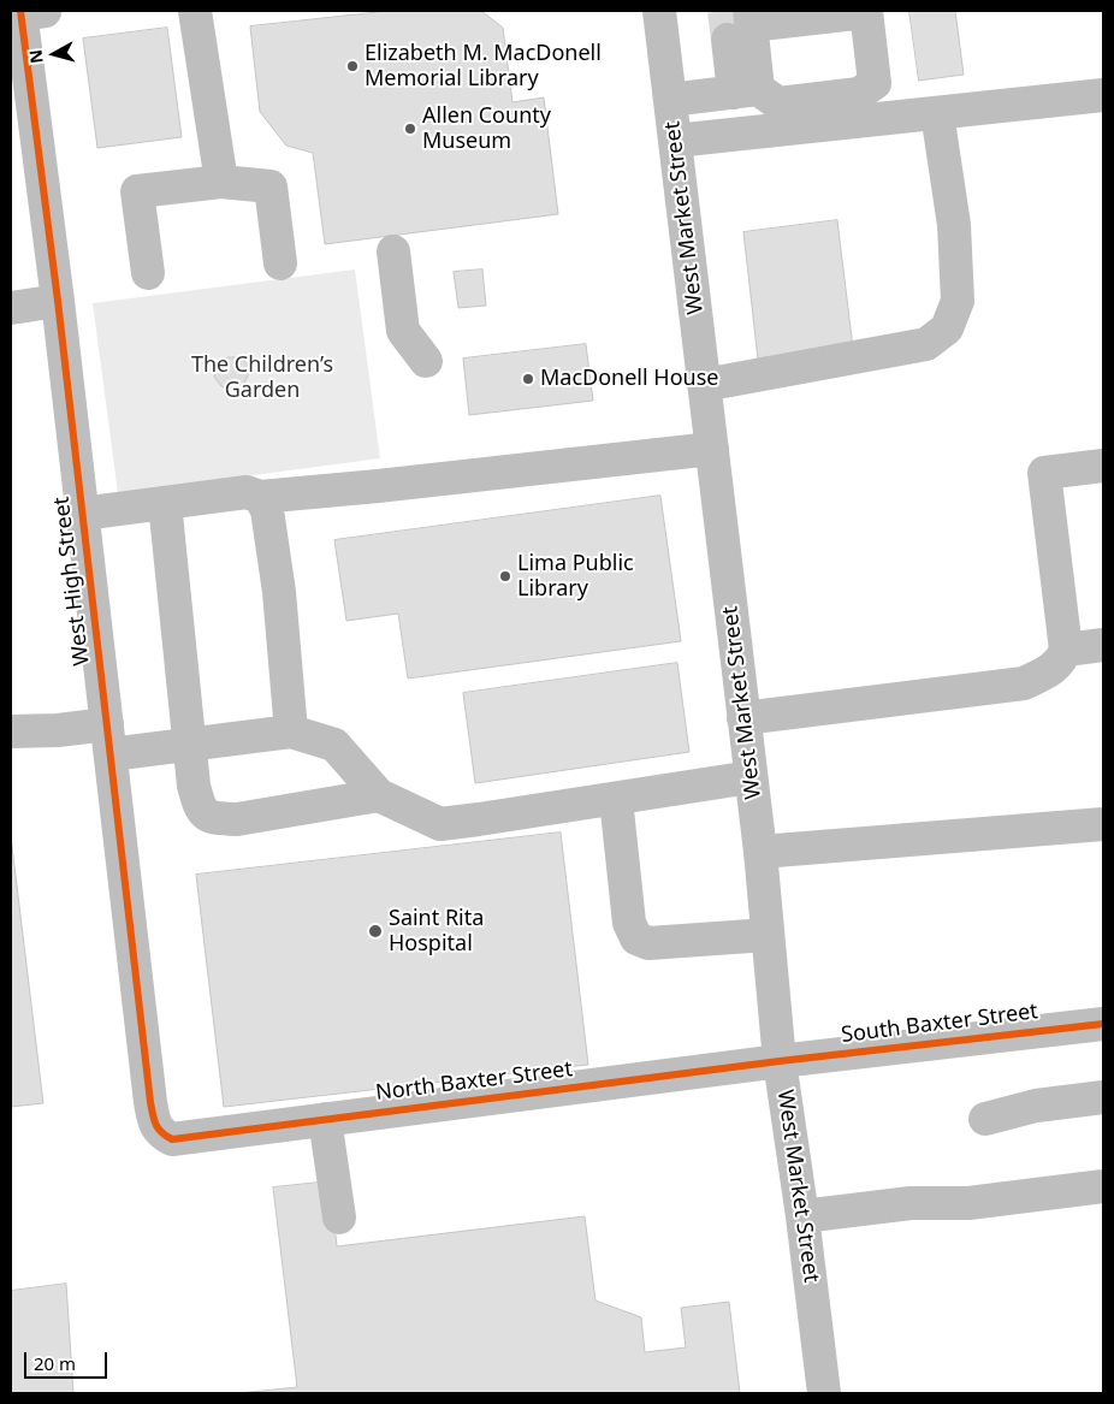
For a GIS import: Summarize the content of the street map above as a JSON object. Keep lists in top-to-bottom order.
{
  "streets": {
    "street": [
      "West Market Street",
      "West High Street",
      "South Baxter Street",
      "North Baxter Street"
    ]
  },
  "crossings": [
    ["West Market Street", "South Baxter Street"],
    ["West Market Street", "North Baxter Street"],
    ["West High Street", "North Baxter Street"],
    ["South Baxter Street", "North Baxter Street"]
  ],
  "parks": ["The Children’s Garden"],
  "places": [
    "Elizabeth M. MacDonell Memorial Library",
    "Allen County Museum",
    "MacDonell House",
    "Lima Public Library",
    "Saint Rita Hospital"
  ],
  "scale_bar": "20 m",
  "north": "left"
}
